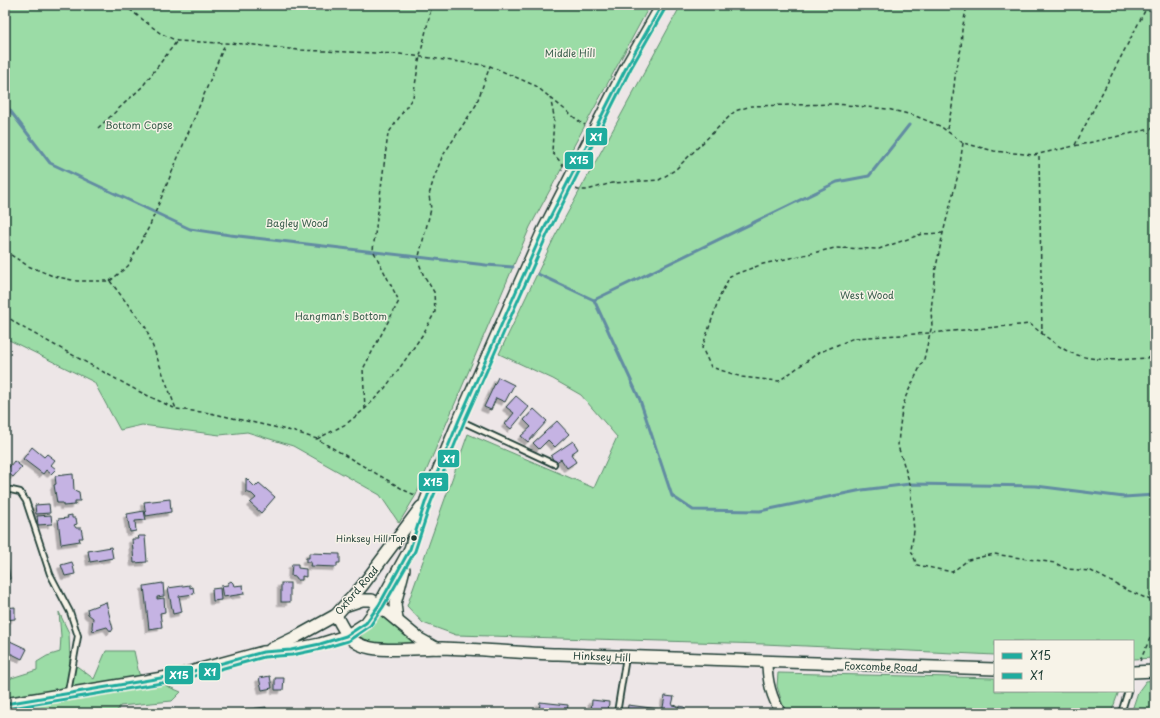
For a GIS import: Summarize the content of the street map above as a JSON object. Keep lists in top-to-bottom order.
{
  "streets": {
    "street": ["Oxford Road", "Hinksey Hill", "Foxcombe Road"]
  },
  "crossings": [
    ["Oxford Road", "Hinksey Hill"],
    ["Hinksey Hill", "Foxcombe Road"]
  ],
  "parks": [
    "Middle Hill",
    "Bottom Copse",
    "Bagley Wood",
    "West Wood",
    "Hangman's Bottom"
  ],
  "places": ["Hinksey Hill Top"],
  "lines": ["transit line X15", "transit line X1"],
  "legend": ["X15", "X1"]
}
